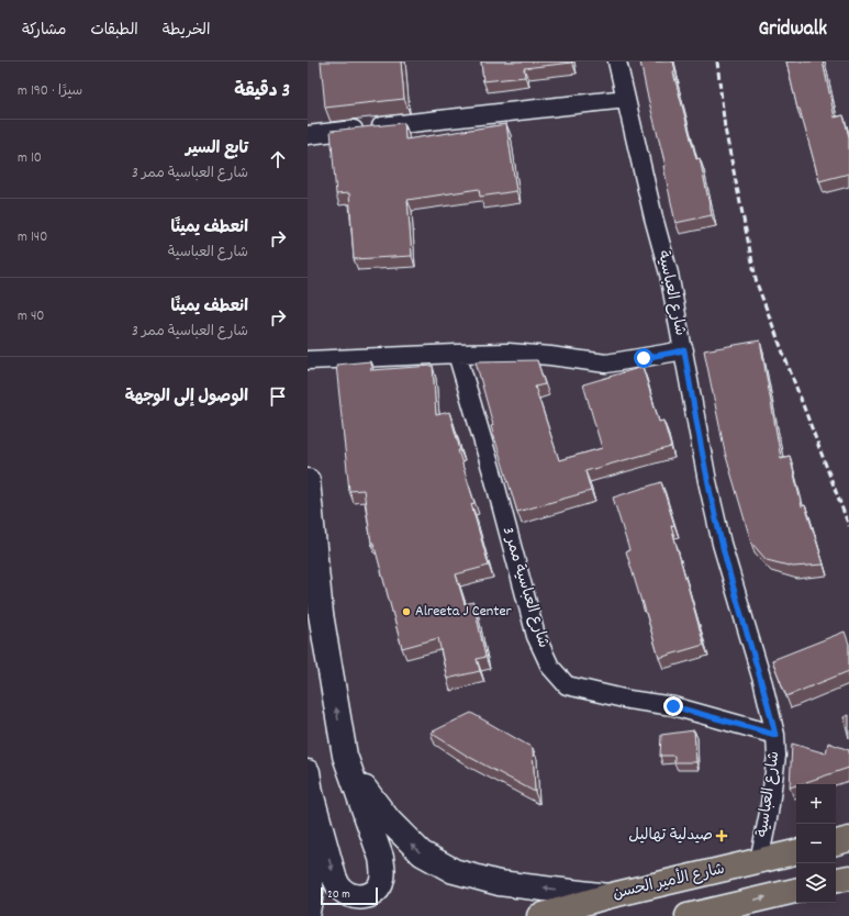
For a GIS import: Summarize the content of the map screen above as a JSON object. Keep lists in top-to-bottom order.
{
  "streets": {
    "highway": ["شارع الأمير الحسن"],
    "street": ["شارع العباسية", "شارع العباسية ممر 3"]
  },
  "crossings": [
    ["شارع العباسية", "شارع العباسية ممر 3"],
    ["شارع العباسية", "شارع الأمير الحسن"]
  ],
  "places": {
    "other": ["Alreeta J Center"],
    "health": ["صيدلية تهاليل"]
  },
  "scale_bar": "20 m",
  "page": {
    "header": "Gridwalk",
    "nav": ["الخريطة", "الطبقات", "مشاركة"],
    "heading": ["3 دقيقة", "سيرًا · 190 m"],
    "list": [
      ["تابع السير", "شارع العباسية ممر 3", "10 m"],
      ["انعطف يمينًا", "شارع العباسية", "140 m"],
      ["انعطف يمينًا", "شارع العباسية ممر 3", "40 m"],
      "الوصول إلى الوجهة"
    ],
    "map_buttons": ["+", "−"],
    "scale": "20 m"
  }
}
